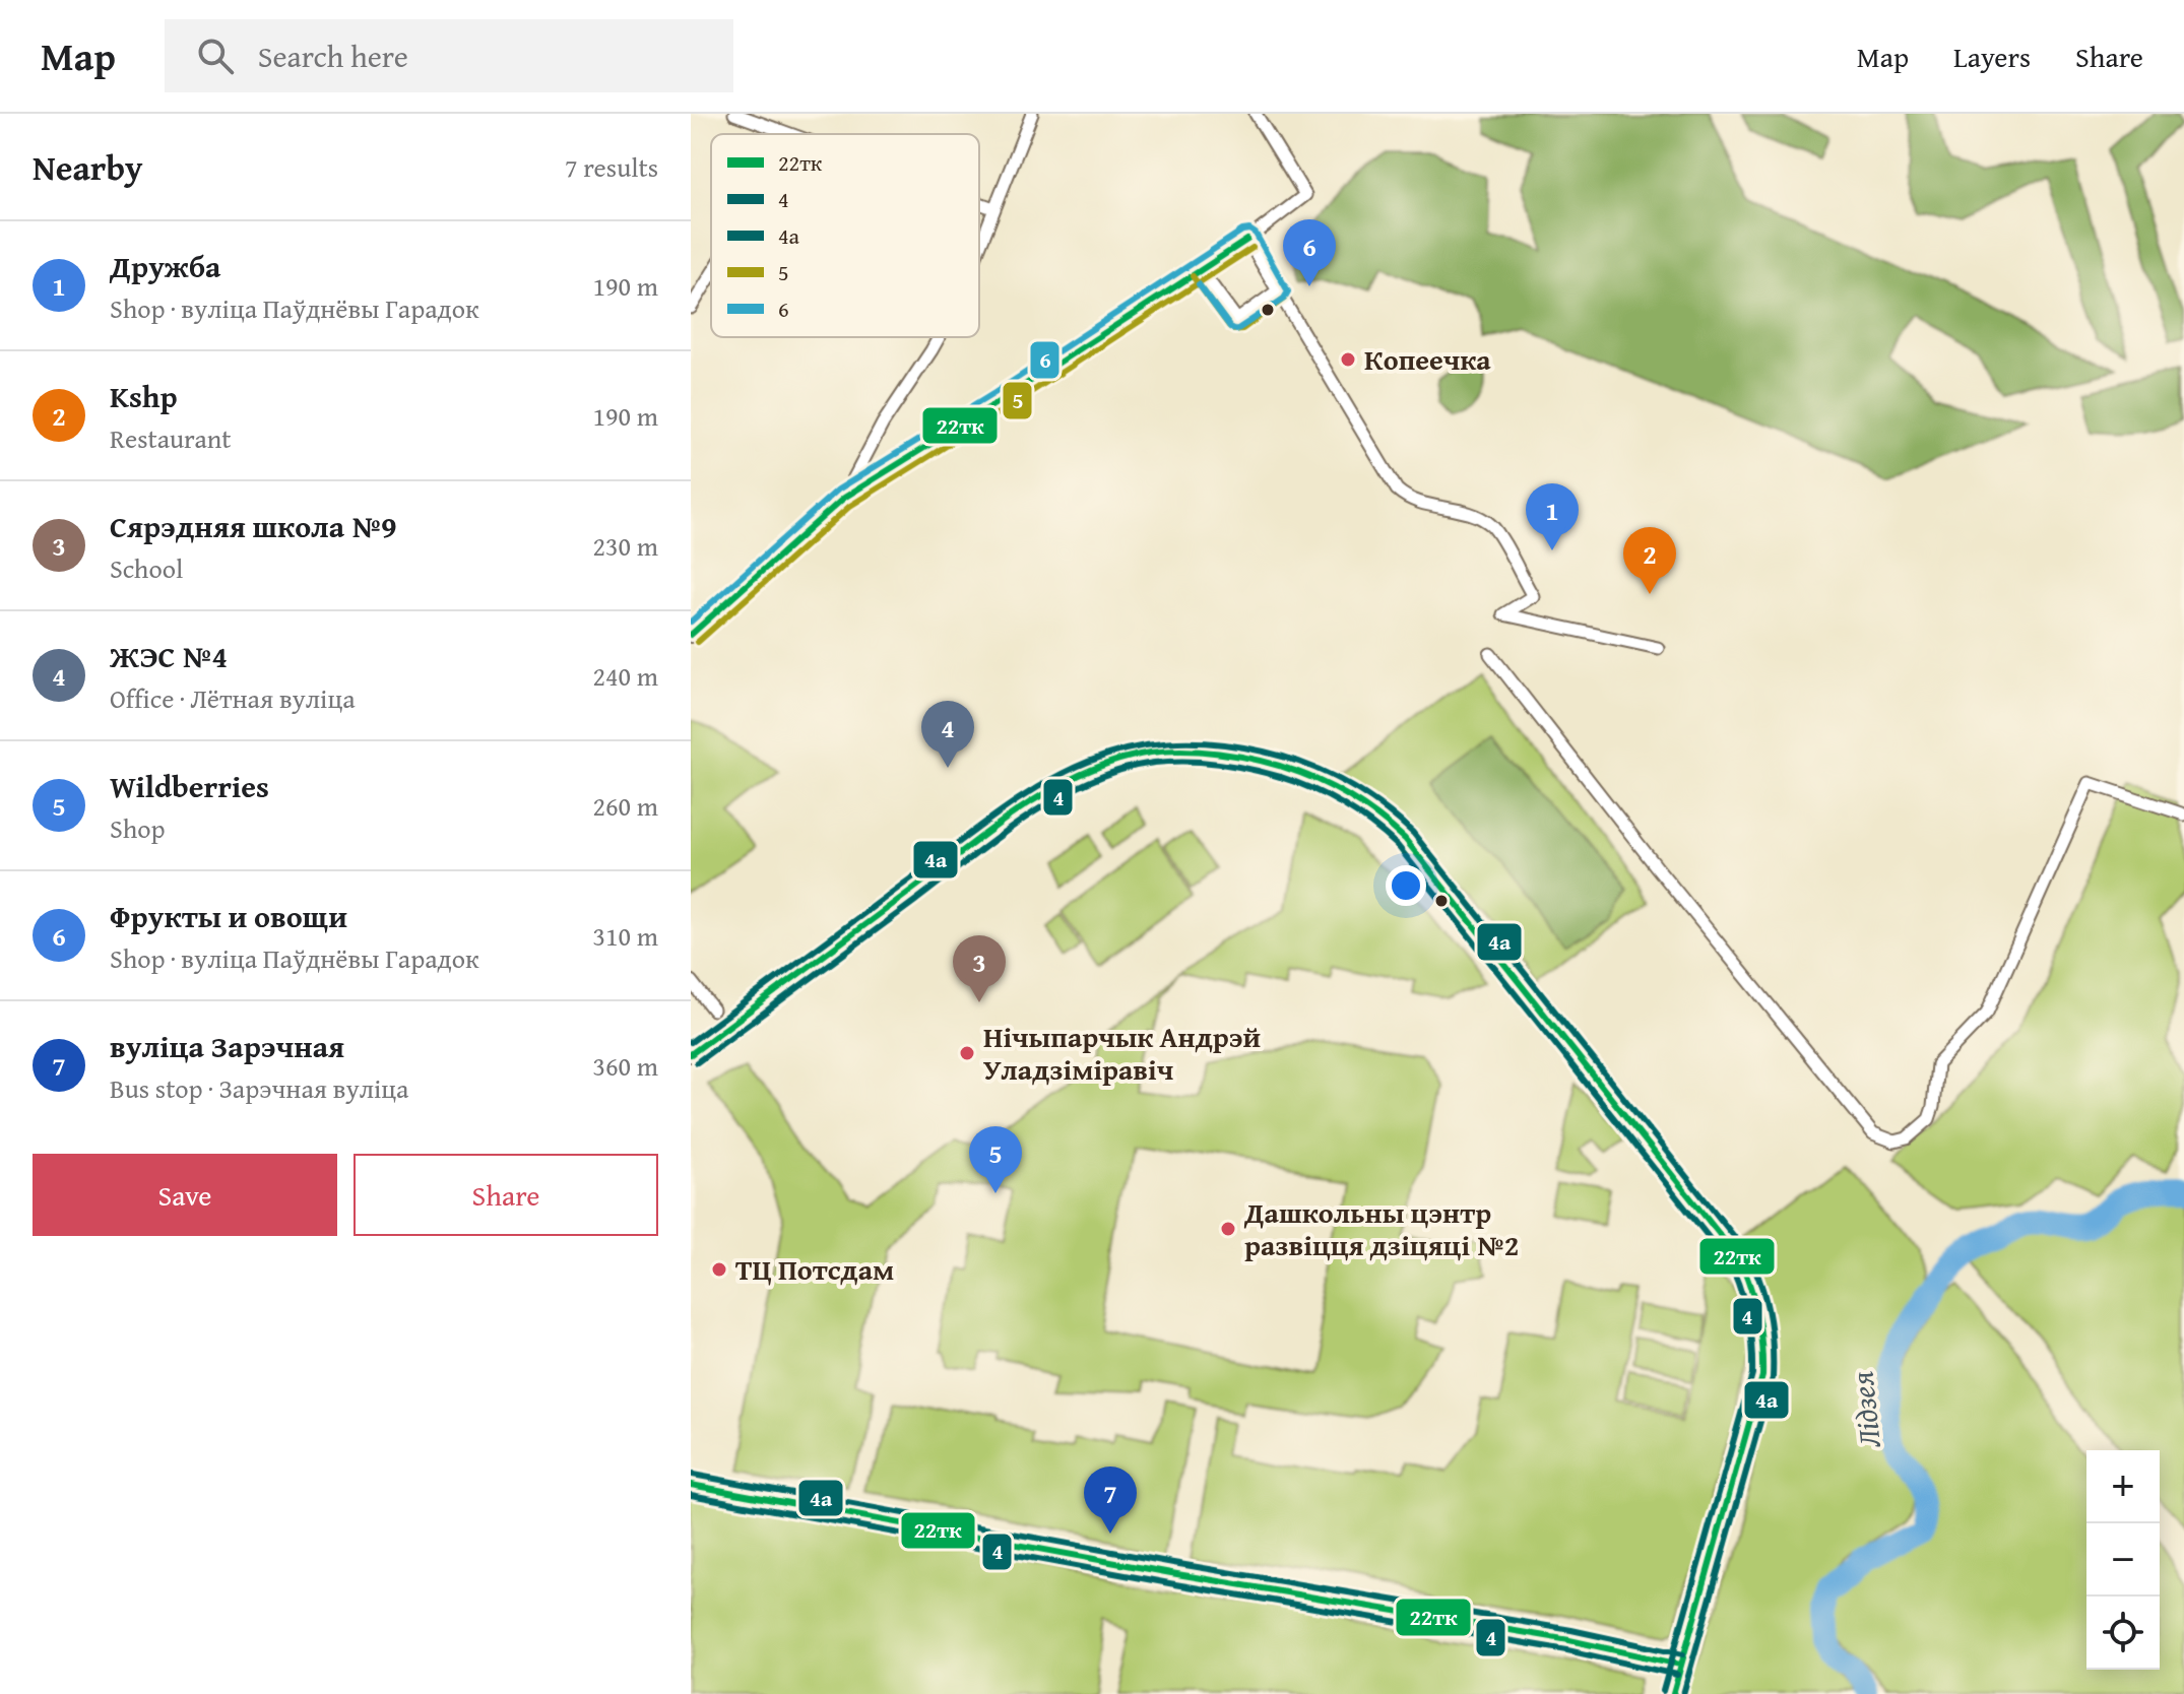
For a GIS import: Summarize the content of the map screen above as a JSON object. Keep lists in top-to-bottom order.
{
  "water": ["Лідзея"],
  "places": [
    "Копеечка",
    "Нічыпарчык Андрэй Уладзіміравіч",
    "Дашкольны цэнтр развіцця дзіцяці №2",
    "ТЦ Потсдам"
  ],
  "lines": [
    "transit line 6",
    "transit line 22тк",
    "transit line 5",
    "transit line 4а",
    "transit line 4"
  ],
  "legend": [
    "22тк",
    "4",
    "4а",
    "5",
    "6"
  ],
  "page": {
    "header": "Map",
    "search": "Search here",
    "nav": ["Map", "Layers", "Share"],
    "heading": ["Nearby", "7 results"],
    "list": [
      {
        "mark": "1",
        "name": "Дружба",
        "note": "Shop · вуліца Паўднёвы Гарадок",
        "value": "190 m"
      },
      {
        "mark": "2",
        "name": "Kshp",
        "note": "Restaurant",
        "value": "190 m"
      },
      {
        "mark": "3",
        "name": "Сярэдняя школа №9",
        "note": "School",
        "value": "230 m"
      },
      {
        "mark": "4",
        "name": "ЖЭС №4",
        "note": "Office · Лётная вуліца",
        "value": "240 m"
      },
      {
        "mark": "5",
        "name": "Wildberries",
        "note": "Shop",
        "value": "260 m"
      },
      {
        "mark": "6",
        "name": "Фрукты и овощи",
        "note": "Shop · вуліца Паўднёвы Гарадок",
        "value": "310 m"
      },
      {
        "mark": "7",
        "name": "вуліца Зарэчная",
        "note": "Bus stop · Зарэчная вуліца",
        "value": "360 m"
      }
    ],
    "pins": [
      "6",
      "1",
      "2",
      "4",
      "3",
      "5",
      "7"
    ],
    "buttons": ["Save", "Share"],
    "map_buttons": ["+", "−"]
  }
}
